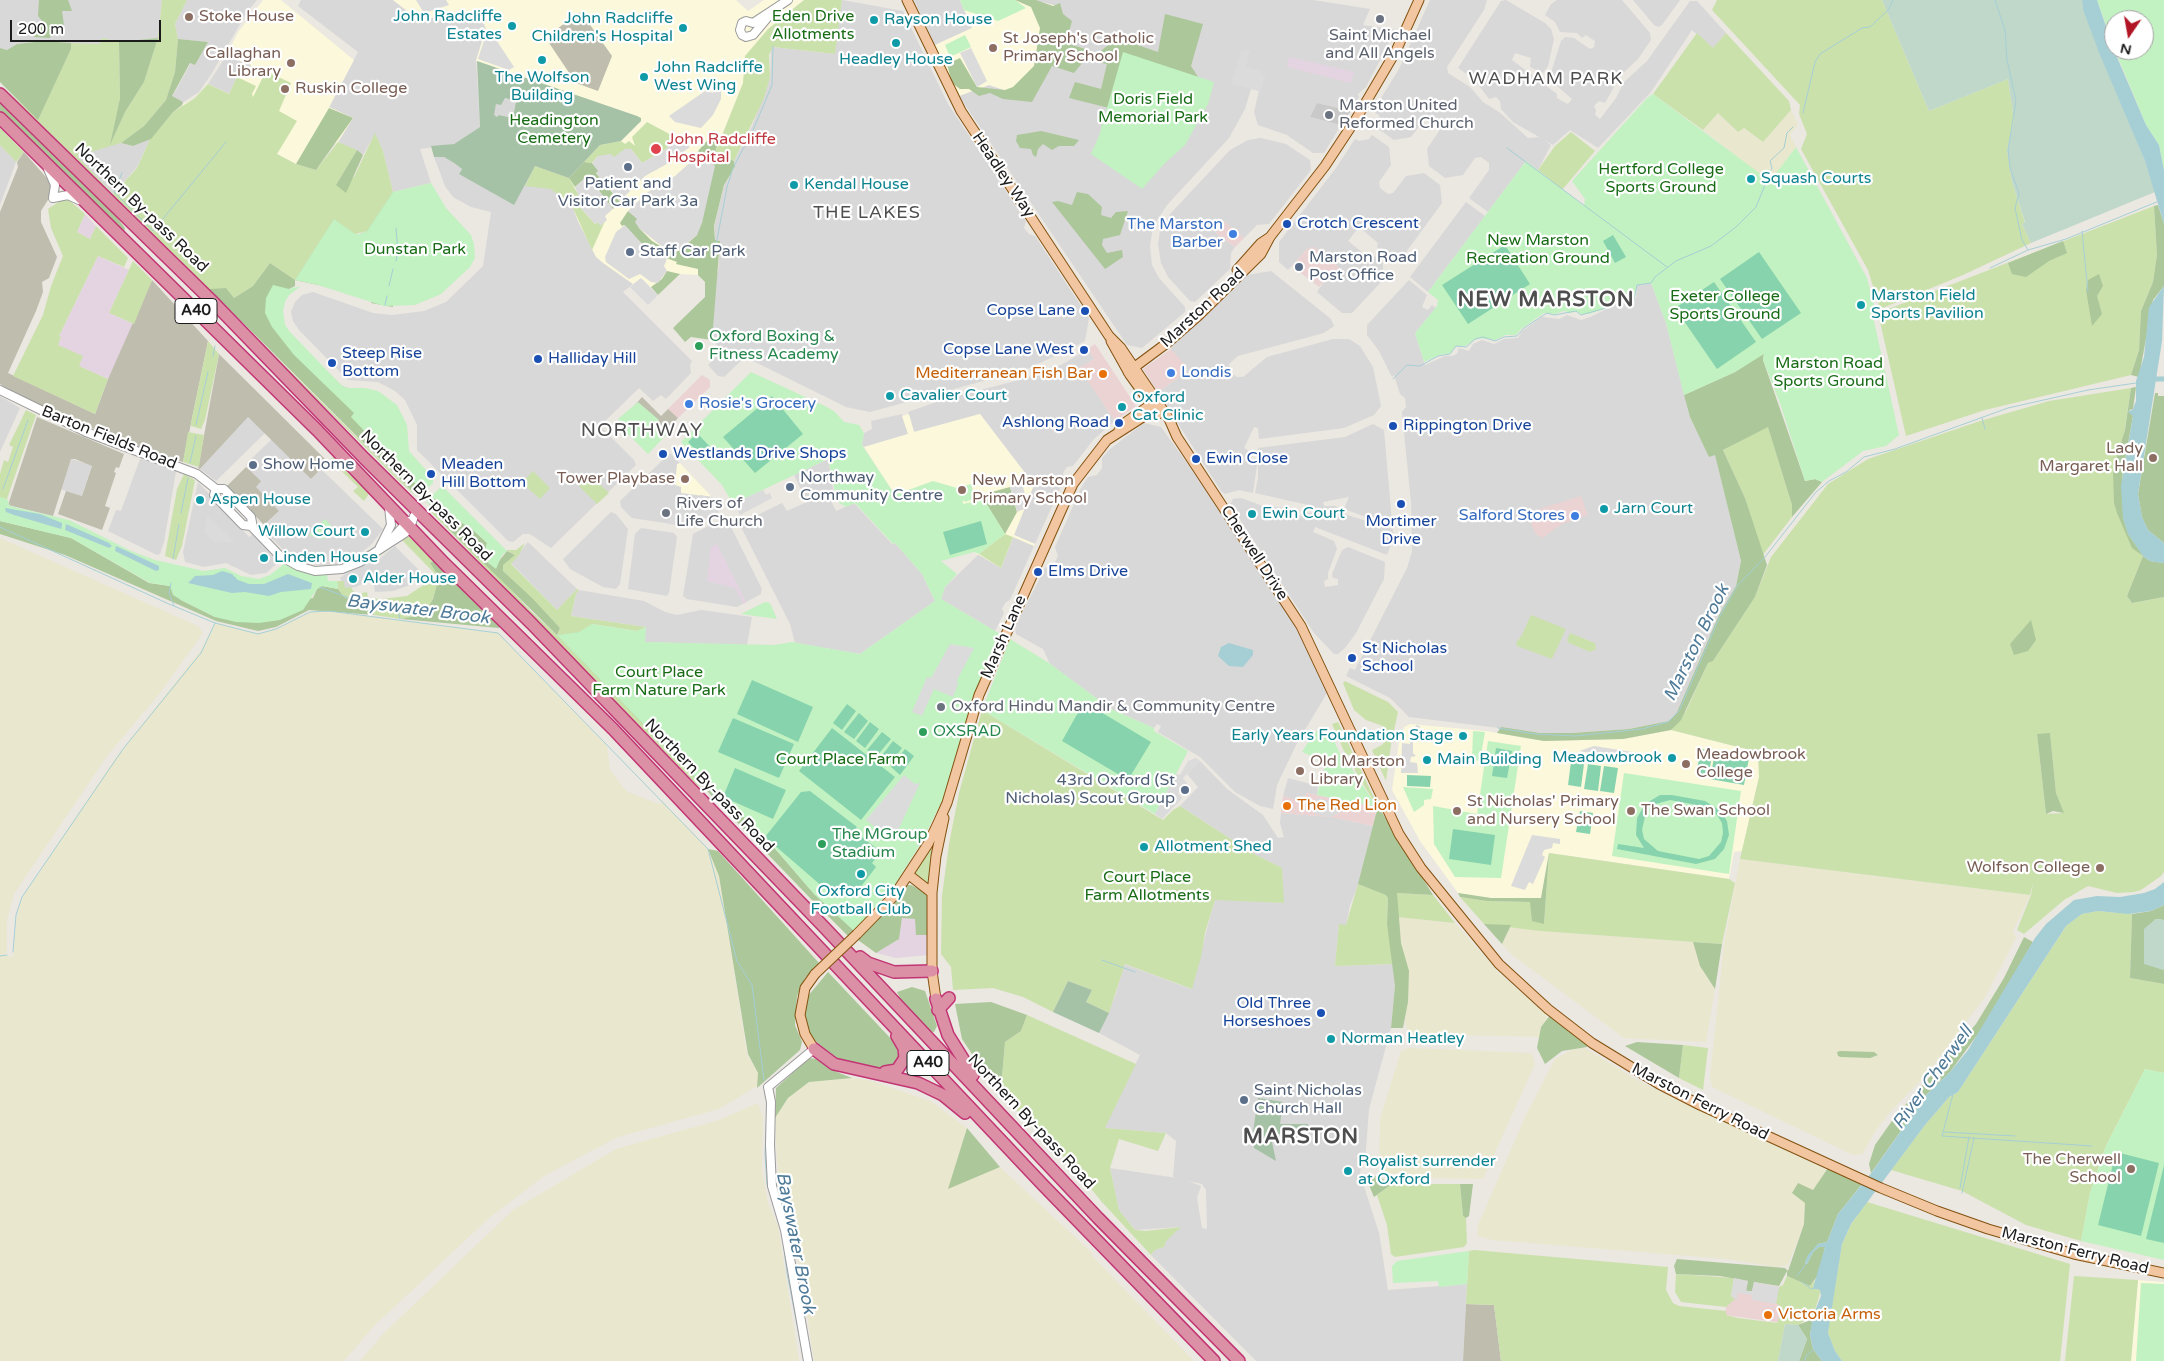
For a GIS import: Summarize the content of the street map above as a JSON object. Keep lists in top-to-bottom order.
{
  "streets": {
    "highway": ["Northern By-pass Road", "A40"],
    "main road": [
      "Headley Way",
      "Marston Road",
      "Cherwell Drive",
      "Marsh Lane",
      "Marston Ferry Road"
    ],
    "street": ["Barton Fields Road"]
  },
  "crossings": [
    ["Headley Way", "Marston Road"],
    ["Headley Way", "Cherwell Drive"],
    ["Northern By-pass Road", "Barton Fields Road"],
    ["Marston Road", "Cherwell Drive"],
    ["Cherwell Drive", "Marsh Lane"],
    ["Cherwell Drive", "Marston Ferry Road"]
  ],
  "districts": [
    "WADHAM PARK",
    "THE LAKES",
    "NEW MARSTON",
    "NORTHWAY",
    "MARSTON"
  ],
  "water": ["Bayswater Brook", "Marston Brook", "River Cherwell"],
  "parks": [
    "Eden Drive Allotments",
    "Doris Field Memorial Park",
    "Headington Cemetery",
    "Hertford College Sports Ground",
    "New Marston Recreation Ground",
    "Dunstan Park",
    "Exeter College Sports Ground",
    "Marston Road Sports Ground",
    "Court Place Farm Nature Park",
    "Court Place Farm",
    "Court Place Farm Allotments"
  ],
  "places": [
    "Stoke House",
    "Saint Michael and All Angels",
    "Rayson House",
    "John Radcliffe Estates",
    "John Radcliffe Children's Hospital",
    "Headley House",
    "St Joseph's Catholic Primary School",
    "The Wolfson Building",
    "Callaghan Library",
    "John Radcliffe West Wing",
    "Ruskin College",
    "Marston United Reformed Church",
    "John Radcliffe Hospital",
    "Patient and Visitor Car Park 3a",
    "Squash Courts",
    "Kendal House",
    "Crotch Crescent",
    "The Marston Barber",
    "Staff Car Park",
    "Marston Road Post Office",
    "Marston Field Sports Pavilion",
    "Copse Lane",
    "Oxford Boxing & Fitness Academy",
    "Copse Lane West",
    "Halliday Hill",
    "Steep Rise Bottom",
    "Londis",
    "Mediterranean Fish Bar",
    "Cavalier Court",
    "Rosie's Grocery",
    "Oxford Cat Clinic",
    "Ashlong Road",
    "Rippington Drive",
    "Westlands Drive Shops",
    "Lady Margaret Hall",
    "Ewin Close",
    "Show Home",
    "Meaden Hill Bottom",
    "Tower Playbase",
    "Northway Community Centre",
    "New Marston Primary School",
    "Aspen House",
    "Mortimer Drive",
    "Jarn Court",
    "Rivers of Life Church",
    "Ewin Court",
    "Salford Stores",
    "Willow Court",
    "Linden House",
    "Elms Drive",
    "Alder House",
    "St Nicholas School",
    "Oxford Hindu Mandir & Community Centre",
    "OXSRAD",
    "Early Years Foundation Stage",
    "Meadowbrook",
    "Main Building",
    "Meadowbrook College",
    "Old Marston Library",
    "43rd Oxford (St Nicholas) Scout Group",
    "The Red Lion",
    "St Nicholas' Primary and Nursery School",
    "The Swan School",
    "The MGroup Stadium",
    "Allotment Shed",
    "Wolfson College",
    "Oxford City Football Club",
    "Old Three Horseshoes",
    "Norman Heatley",
    "Saint Nicholas Church Hall",
    "The Cherwell School",
    "Royalist surrender at Oxford",
    "Victoria Arms"
  ],
  "scale_bar": "200 m",
  "north": "bottom"
}
